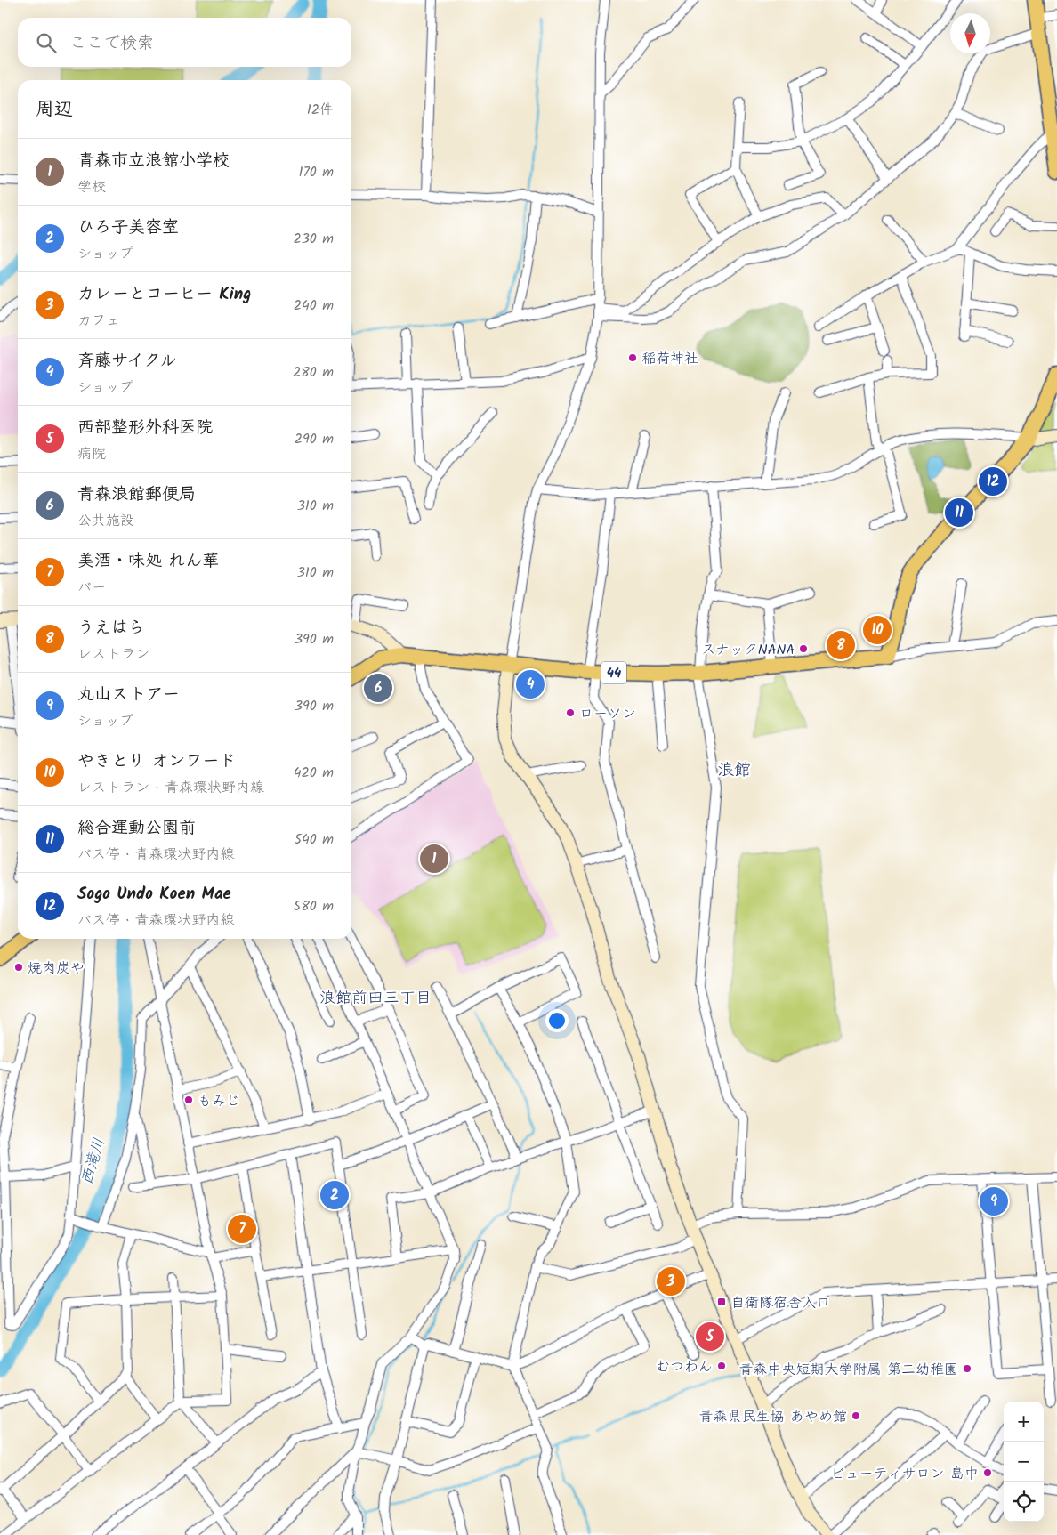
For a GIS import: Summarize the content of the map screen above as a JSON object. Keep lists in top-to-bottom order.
{
  "streets": {
    "main road": ["44"]
  },
  "districts": ["浪館", "浪館前田三丁目"],
  "water": ["西滝川"],
  "places": {
    "other": [
      "稲荷神社",
      "スナックNANA",
      "ローソン",
      "焼肉炭や",
      "もみじ",
      "むつわん",
      "青森中央短期大学附属 第二幼稚園",
      "青森県民生協 あやめ館",
      "ビューティサロン 島中"
    ],
    "transit": ["自衛隊宿舎入口"]
  },
  "north": "bottom",
  "page": {
    "search": "ここで検索",
    "heading": ["周辺", "12件"],
    "list": [
      {
        "mark": "1",
        "name": "青森市立浪館小学校",
        "note": "学校",
        "value": "170 m"
      },
      {
        "mark": "2",
        "name": "ひろ子美容室",
        "note": "ショップ",
        "value": "230 m"
      },
      {
        "mark": "3",
        "name": "カレーとコーヒー King",
        "note": "カフェ",
        "value": "240 m"
      },
      {
        "mark": "4",
        "name": "斉藤サイクル",
        "note": "ショップ",
        "value": "280 m"
      },
      {
        "mark": "5",
        "name": "西部整形外科医院",
        "note": "病院",
        "value": "290 m"
      },
      {
        "mark": "6",
        "name": "青森浪館郵便局",
        "note": "公共施設",
        "value": "310 m"
      },
      {
        "mark": "7",
        "name": "美酒・味処 れん華",
        "note": "バー",
        "value": "310 m"
      },
      {
        "mark": "8",
        "name": "うえはら",
        "note": "レストラン",
        "value": "390 m"
      },
      {
        "mark": "9",
        "name": "丸山ストアー",
        "note": "ショップ",
        "value": "390 m"
      },
      {
        "mark": "10",
        "name": "やきとり オンワード",
        "note": "レストラン · 青森環状野内線",
        "value": "420 m"
      },
      {
        "mark": "11",
        "name": "総合運動公園前",
        "note": "バス停 · 青森環状野内線",
        "value": "540 m"
      },
      {
        "mark": "12",
        "name": "Sogo Undo Koen Mae",
        "note": "バス停 · 青森環状野内線",
        "value": "580 m"
      }
    ],
    "pins": [
      "12",
      "11",
      "10",
      "8",
      "4",
      "6",
      "1",
      "2",
      "9",
      "7",
      "3",
      "5"
    ],
    "map_buttons": ["+", "−"]
  }
}
